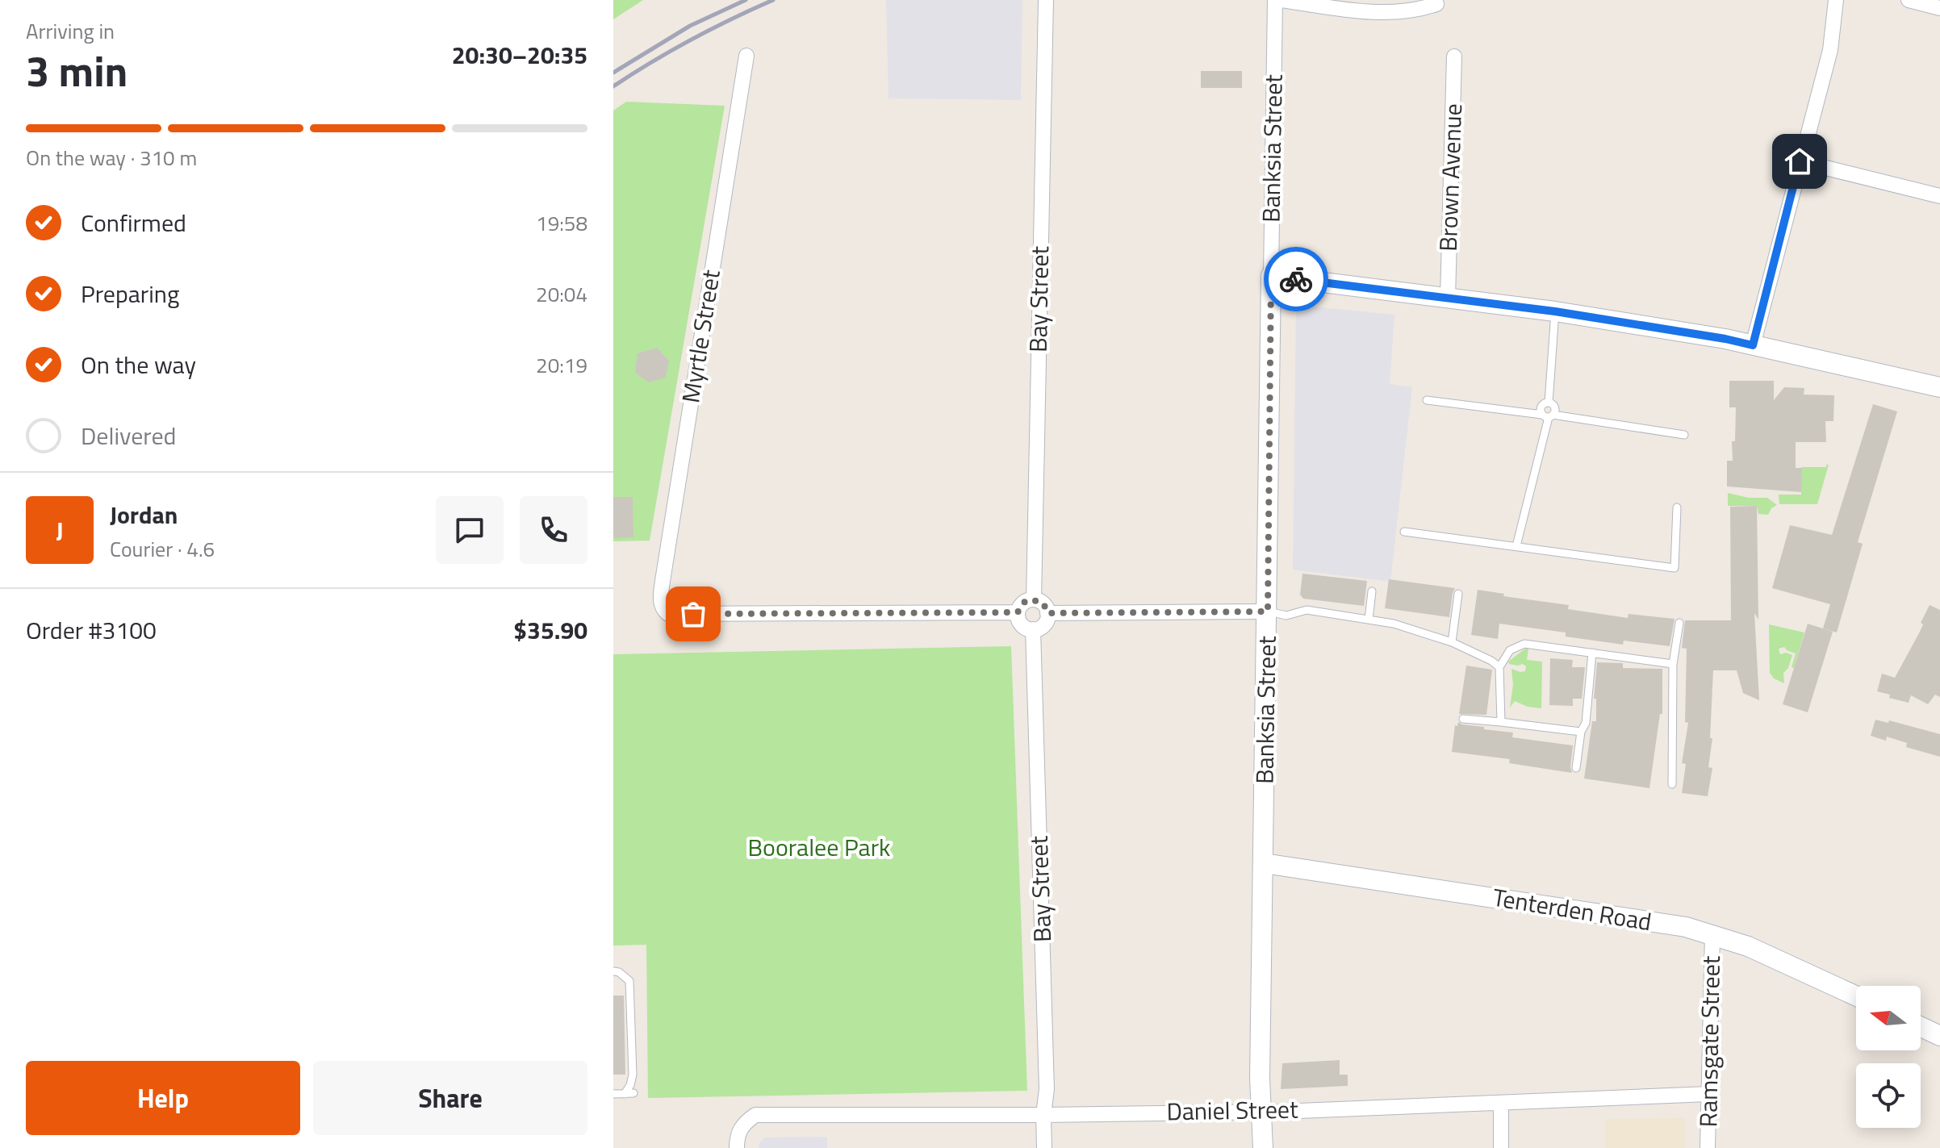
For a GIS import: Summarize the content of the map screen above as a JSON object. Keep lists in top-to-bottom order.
{
  "streets": {
    "street": [
      "Banksia Street",
      "Brown Avenue",
      "Bay Street",
      "Myrtle Street",
      "Tenterden Road",
      "Ramsgate Street",
      "Daniel Street"
    ]
  },
  "crossings": [
    ["Banksia Street", "Tenterden Road"],
    ["Banksia Street", "Daniel Street"],
    ["Bay Street", "Myrtle Street"],
    ["Bay Street", "Daniel Street"],
    ["Tenterden Road", "Ramsgate Street"],
    ["Ramsgate Street", "Daniel Street"]
  ],
  "parks": ["Booralee Park"],
  "north": "left",
  "page": {
    "heading": ["3 min", "Arriving in", "20:30–20:35"],
    "panel": [
      "Jordan",
      "Courier · 4.6",
      "Order #3100",
      "$35.90"
    ],
    "bar": "On the way · 310 m",
    "list": [
      ["Confirmed", "19:58"],
      ["Preparing", "20:04"],
      ["On the way", "20:19"],
      "Delivered"
    ],
    "round": "J",
    "buttons": ["Help", "Share"]
  }
}
